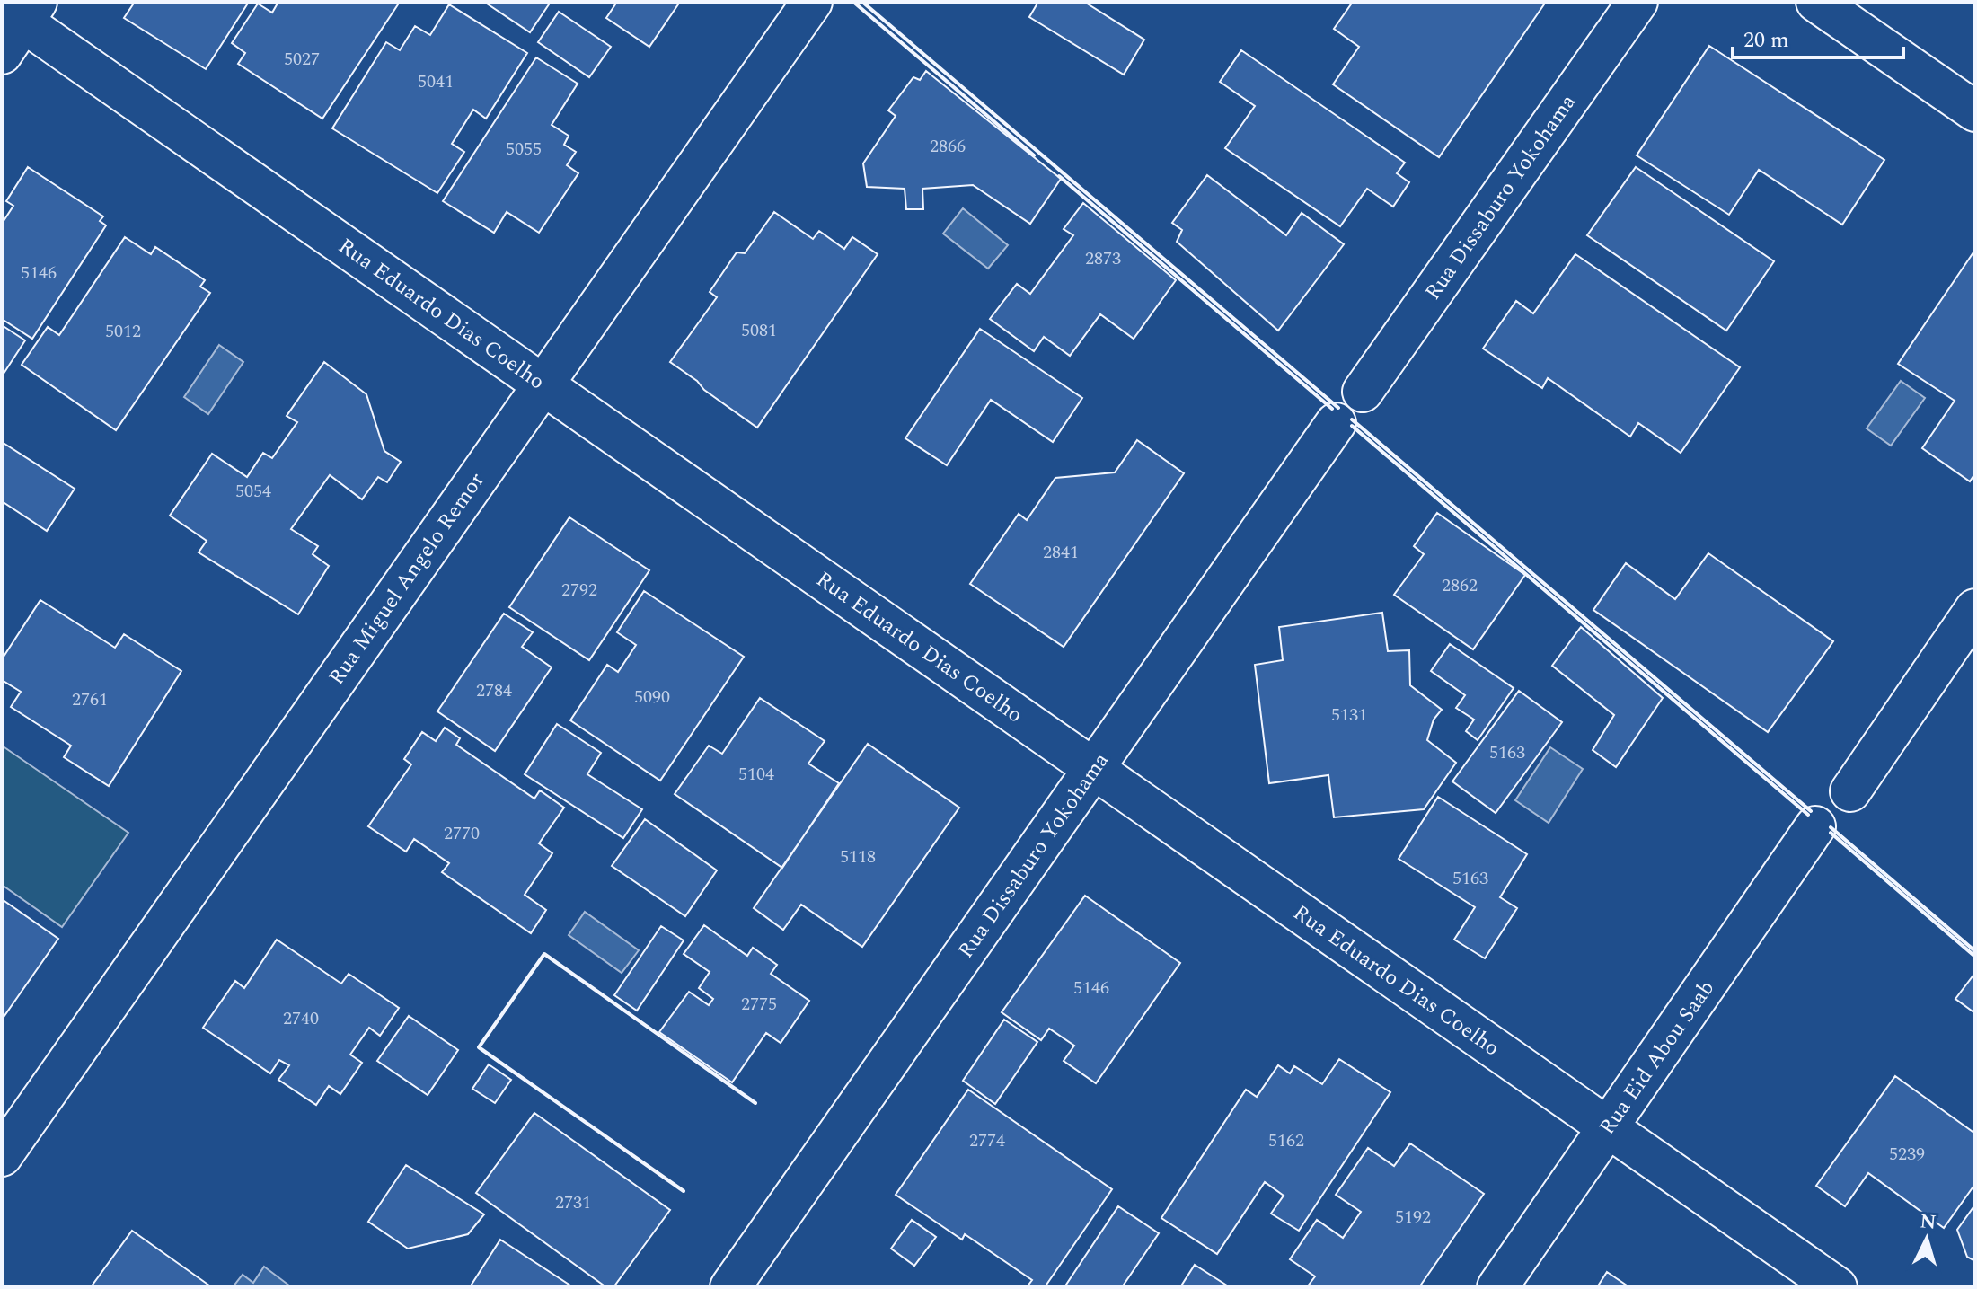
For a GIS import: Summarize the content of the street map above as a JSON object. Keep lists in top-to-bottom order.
{
  "streets": {
    "street": [
      "Rua Dissaburo Yokohama",
      "Rua Eduardo Dias Coelho",
      "Rua Miguel Angelo Remor",
      "Rua Eid Abou Saab"
    ]
  },
  "crossings": [
    ["Rua Dissaburo Yokohama", "Rua Eduardo Dias Coelho"],
    ["Rua Eduardo Dias Coelho", "Rua Miguel Angelo Remor"],
    ["Rua Eduardo Dias Coelho", "Rua Eid Abou Saab"]
  ],
  "house_numbers": [
    "5027",
    "5041",
    "2866",
    "5055",
    "2873",
    "5146",
    "5081",
    "5012",
    "5054",
    "2841",
    "2862",
    "2792",
    "2784",
    "5090",
    "2761",
    "5131",
    "5163",
    "5104",
    "2770",
    "5118",
    "5163",
    "5146",
    "2775",
    "2740",
    "2774",
    "5162",
    "5239",
    "2731",
    "5192"
  ],
  "scale_bar": "20 m",
  "north": "top"
}
